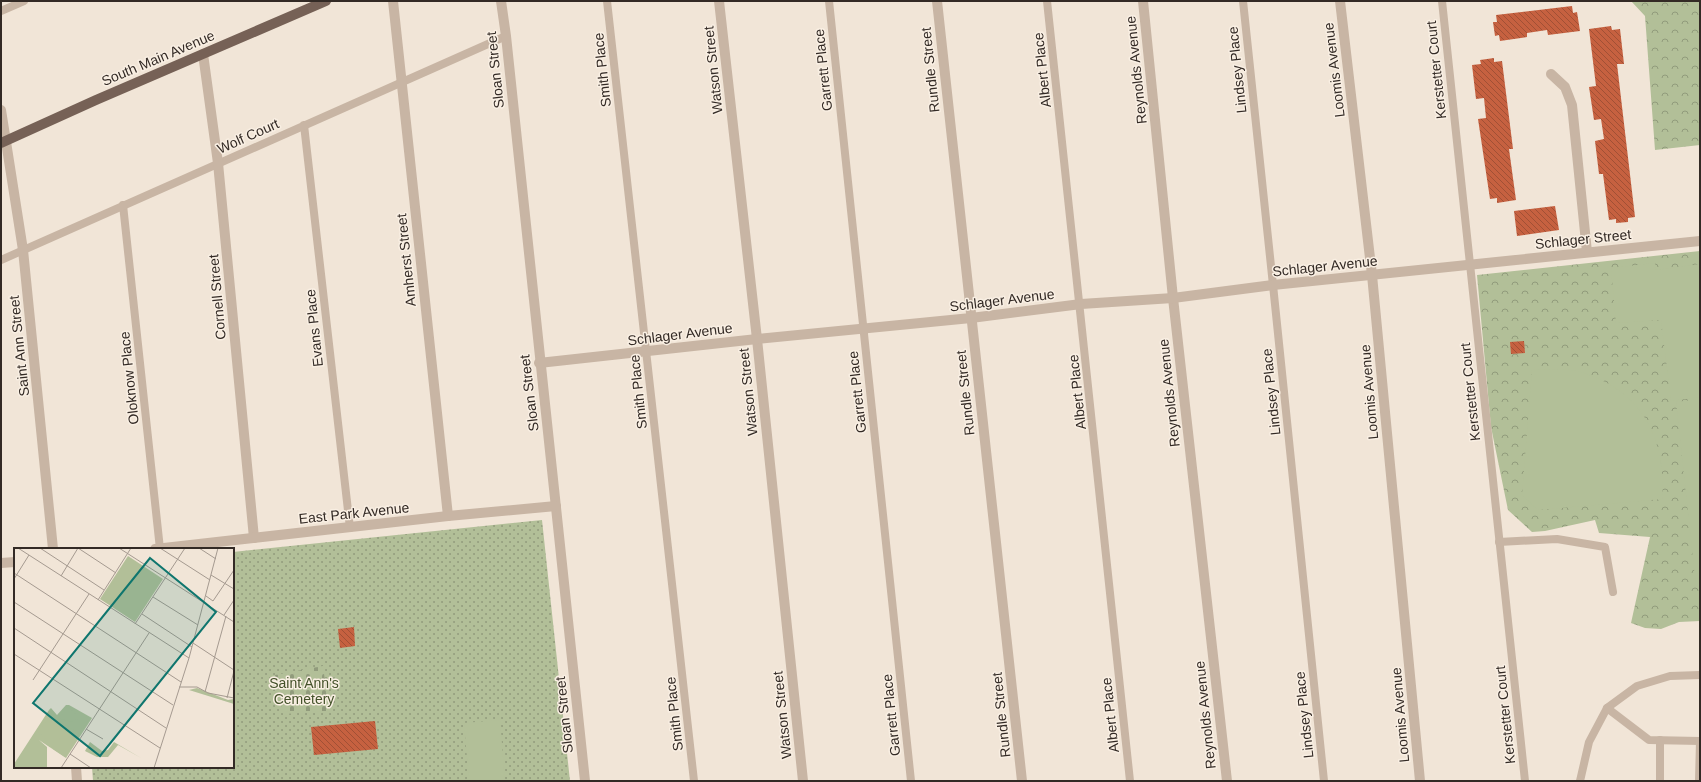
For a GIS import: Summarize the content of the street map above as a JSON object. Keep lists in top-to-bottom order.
{
  "streets": {
    "main road": ["South Main Avenue"],
    "street": [
      "Sloan Street",
      "Watson Street",
      "Rundle Street",
      "Reynolds Avenue",
      "Loomis Avenue",
      "Schlager Street",
      "Amherst Street",
      "Schlager Avenue",
      "Cornell Street",
      "Saint Ann Street",
      "East Park Avenue"
    ],
    "lane": [
      "Smith Place",
      "Garrett Place",
      "Albert Place",
      "Lindsey Place",
      "Kerstetter Court",
      "Wolf Court",
      "Evans Place",
      "Oloknow Place"
    ]
  },
  "crossings": [
    ["South Main Avenue", "Cornell Street"],
    ["South Main Avenue", "Saint Ann Street"],
    ["Sloan Street", "Wolf Court"],
    ["Sloan Street", "Schlager Avenue"],
    ["Sloan Street", "East Park Avenue"],
    ["Smith Place", "Schlager Avenue"],
    ["Watson Street", "Schlager Avenue"],
    ["Garrett Place", "Schlager Avenue"],
    ["Rundle Street", "Schlager Avenue"],
    ["Albert Place", "Schlager Avenue"],
    ["Reynolds Avenue", "Schlager Avenue"],
    ["Lindsey Place", "Schlager Avenue"],
    ["Loomis Avenue", "Schlager Avenue"],
    ["Kerstetter Court", "Schlager Street"],
    ["Kerstetter Court", "Schlager Avenue"],
    ["Wolf Court", "Amherst Street"],
    ["Wolf Court", "Cornell Street"],
    ["Wolf Court", "Evans Place"],
    ["Wolf Court", "Saint Ann Street"],
    ["Wolf Court", "Oloknow Place"],
    ["Schlager Street", "Schlager Avenue"],
    ["Amherst Street", "East Park Avenue"],
    ["Cornell Street", "East Park Avenue"],
    ["Evans Place", "East Park Avenue"],
    ["Oloknow Place", "East Park Avenue"]
  ],
  "parks": ["Saint Ann's Cemetery"]
}
